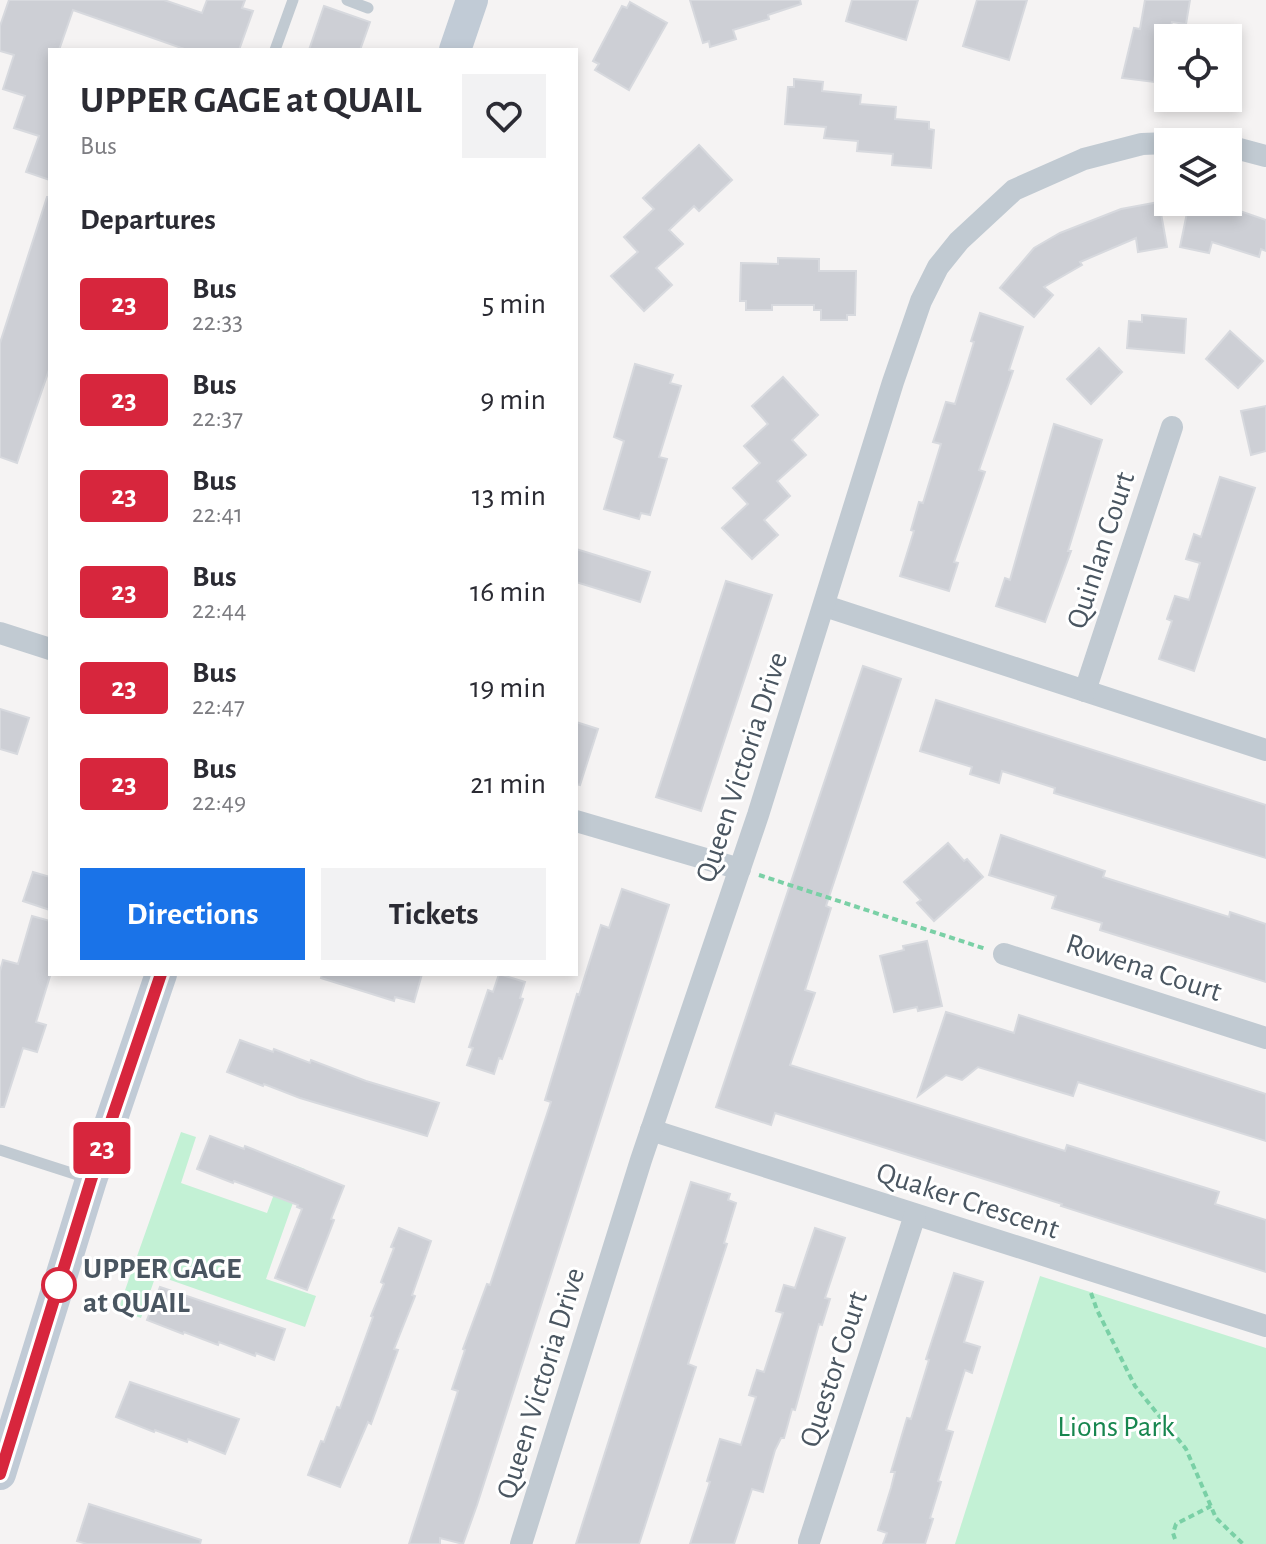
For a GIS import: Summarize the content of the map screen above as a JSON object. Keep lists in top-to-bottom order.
{
  "streets": {
    "street": [
      "Quinlan Court",
      "Queen Victoria Drive",
      "Rowena Court",
      "Quaker Crescent",
      "Questor Court"
    ]
  },
  "crossings": [
    ["Queen Victoria Drive", "Quaker Crescent"],
    ["Quaker Crescent", "Questor Court"]
  ],
  "parks": ["Lions Park"],
  "places": ["UPPER GAGE at QUAIL"],
  "lines": ["bus line 23"],
  "page": {
    "on_map": "23",
    "heading": [
      ["UPPER GAGE at QUAIL", "Bus"],
      "Departures"
    ],
    "list": [
      {
        "mark": "23",
        "name": "Bus",
        "note": "22:33",
        "value": "5 min"
      },
      {
        "mark": "23",
        "name": "Bus",
        "note": "22:37",
        "value": "9 min"
      },
      {
        "mark": "23",
        "name": "Bus",
        "note": "22:41",
        "value": "13 min"
      },
      {
        "mark": "23",
        "name": "Bus",
        "note": "22:44",
        "value": "16 min"
      },
      {
        "mark": "23",
        "name": "Bus",
        "note": "22:47",
        "value": "19 min"
      },
      {
        "mark": "23",
        "name": "Bus",
        "note": "22:49",
        "value": "21 min"
      }
    ],
    "buttons": ["Directions", "Tickets"]
  }
}
